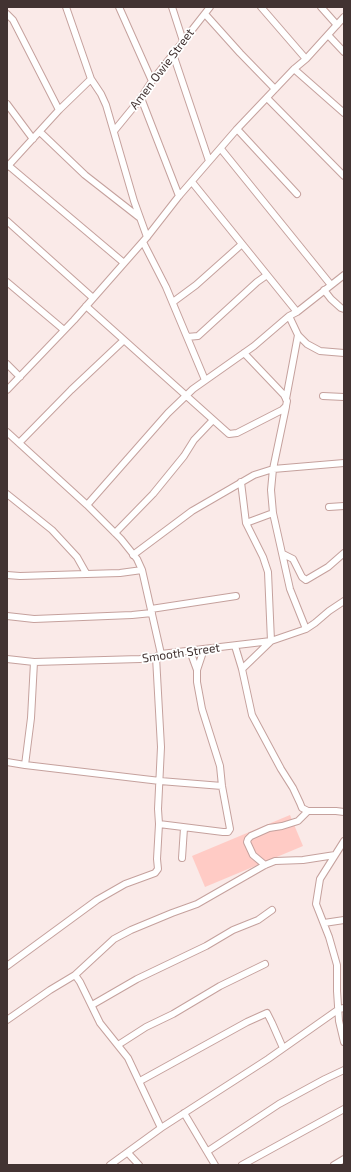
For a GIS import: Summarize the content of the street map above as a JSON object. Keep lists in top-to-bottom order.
{
  "streets": {
    "street": ["Amen Owie Street", "Smooth Street"]
  }
}
